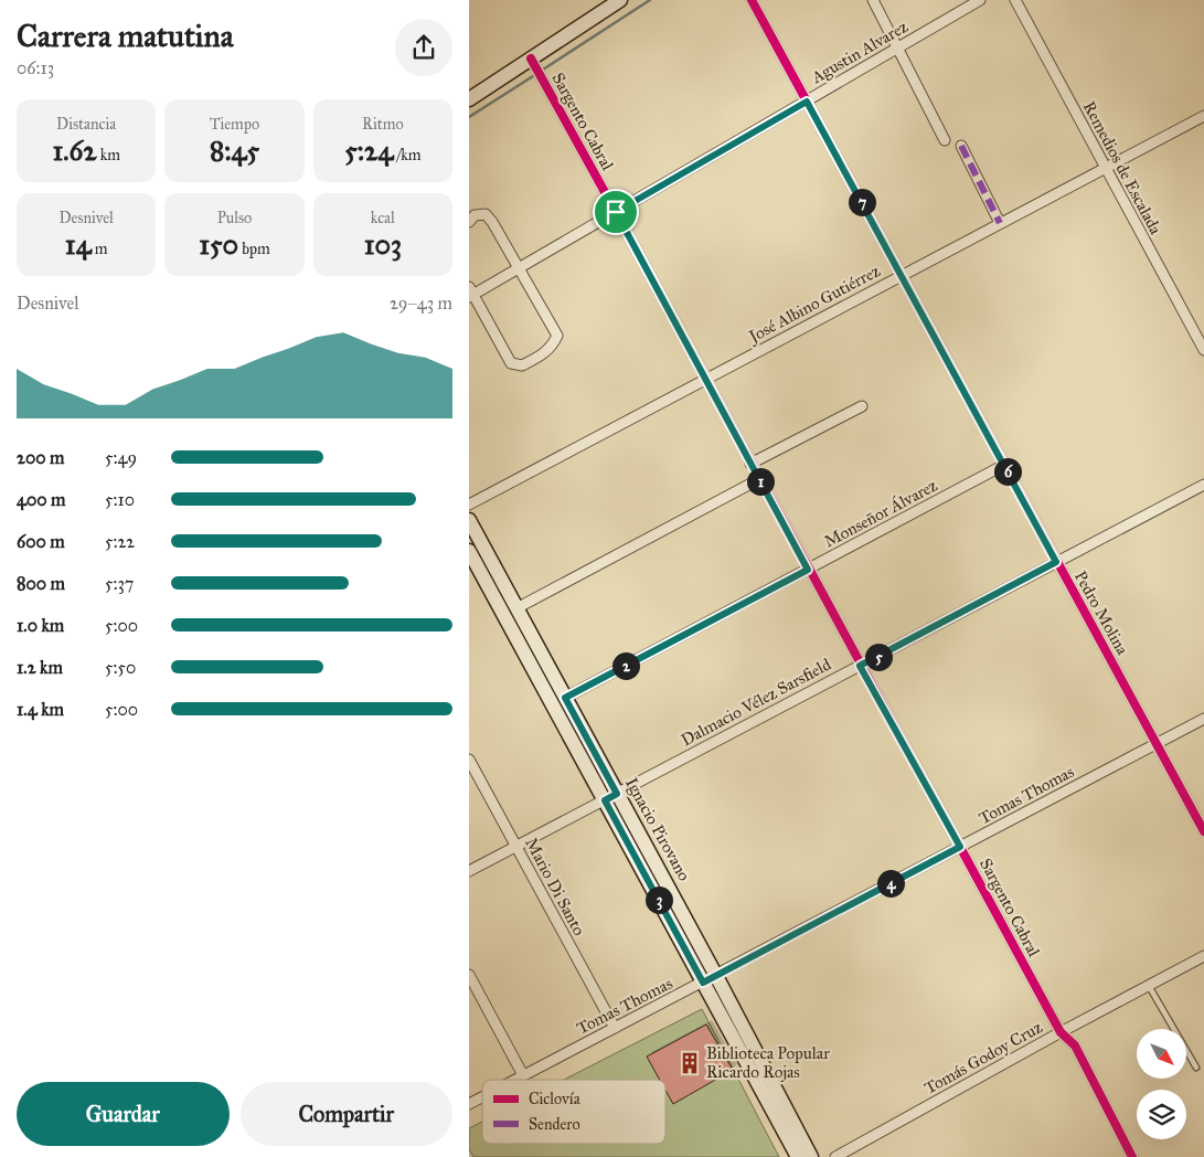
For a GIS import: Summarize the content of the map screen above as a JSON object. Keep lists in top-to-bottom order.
{
  "streets": {
    "street": [
      "Agustin Alvarez",
      "Sargento Cabral",
      "Remedios de Escalada",
      "José Albino Gutiérrez",
      "Monseñor Álvarez",
      "Pedro Molina",
      "Dalmacio Vélez Sarsfield",
      "Tomas Thomas",
      "Ignacio Pirovano",
      "Mario Di Santo",
      "Tomás Godoy Cruz"
    ]
  },
  "crossings": [
    ["Agustin Alvarez", "Sargento Cabral"],
    ["Agustin Alvarez", "Pedro Molina"],
    ["Sargento Cabral", "José Albino Gutiérrez"],
    ["Sargento Cabral", "Monseñor Álvarez"],
    ["Sargento Cabral", "Dalmacio Vélez Sarsfield"],
    ["Sargento Cabral", "Tomas Thomas"],
    ["Sargento Cabral", "Tomás Godoy Cruz"],
    ["Remedios de Escalada", "José Albino Gutiérrez"],
    ["José Albino Gutiérrez", "Pedro Molina"],
    ["Monseñor Álvarez", "Pedro Molina"],
    ["Monseñor Álvarez", "Ignacio Pirovano"],
    ["Pedro Molina", "Dalmacio Vélez Sarsfield"],
    ["Pedro Molina", "Tomas Thomas"],
    ["Dalmacio Vélez Sarsfield", "Ignacio Pirovano"],
    ["Dalmacio Vélez Sarsfield", "Mario Di Santo"],
    ["Tomas Thomas", "Ignacio Pirovano"],
    ["Tomas Thomas", "Mario Di Santo"]
  ],
  "places": {
    "building": ["Biblioteca Popular Ricardo Rojas"]
  },
  "legend": ["Ciclovía", "Sendero"],
  "north": "bottom right",
  "page": {
    "heading": ["Carrera matutina", "06:13"],
    "stats": [
      ["Distancia", "1.62 km"],
      ["Tiempo", "8:45"],
      ["Ritmo", "5:24 /km"],
      ["Desnivel", "14 m"],
      ["Pulso", "150 bpm"],
      ["kcal", "103"]
    ],
    "pins": [
      "7",
      "6",
      "1",
      "5",
      "2",
      "4",
      "3"
    ],
    "chart": ["Desnivel", "29–43 m"],
    "list": [
      {
        "name": "200 m",
        "note": "5:49"
      },
      {
        "name": "400 m",
        "note": "5:10"
      },
      {
        "name": "600 m",
        "note": "5:22"
      },
      {
        "name": "800 m",
        "note": "5:37"
      },
      {
        "name": "1.0 km",
        "note": "5:00"
      },
      {
        "name": "1.2 km",
        "note": "5:50"
      },
      {
        "name": "1.4 km",
        "note": "5:00"
      }
    ],
    "buttons": ["Guardar", "Compartir"]
  }
}
